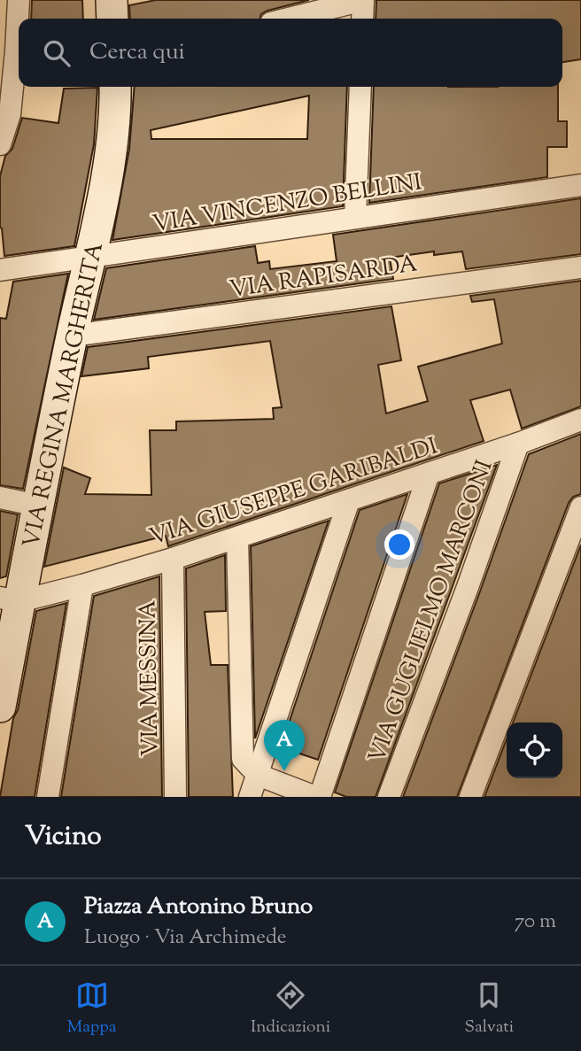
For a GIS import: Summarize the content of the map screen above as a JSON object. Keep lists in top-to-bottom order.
{
  "streets": {
    "street": [
      "VIA VINCENZO BELLINI",
      "VIA RAPISARDA",
      "VIA REGINA MARGHERITA",
      "VIA GIUSEPPE GARIBALDI",
      "VIA GUGLIELMO MARCONI",
      "VIA MESSINA"
    ]
  },
  "crossings": [
    ["VIA VINCENZO BELLINI", "VIA REGINA MARGHERITA"],
    ["VIA RAPISARDA", "VIA REGINA MARGHERITA"],
    ["VIA REGINA MARGHERITA", "VIA GIUSEPPE GARIBALDI"],
    ["VIA GIUSEPPE GARIBALDI", "VIA GUGLIELMO MARCONI"],
    ["VIA GIUSEPPE GARIBALDI", "VIA MESSINA"]
  ],
  "page": {
    "search": "Cerca qui",
    "pins": "A",
    "heading": "Vicino",
    "list": [
      {
        "mark": "A",
        "name": "Piazza Antonino Bruno",
        "note": "Luogo · Via Archimede",
        "value": "70 m"
      }
    ],
    "nav": ["Mappa", "Indicazioni", "Salvati"]
  }
}
